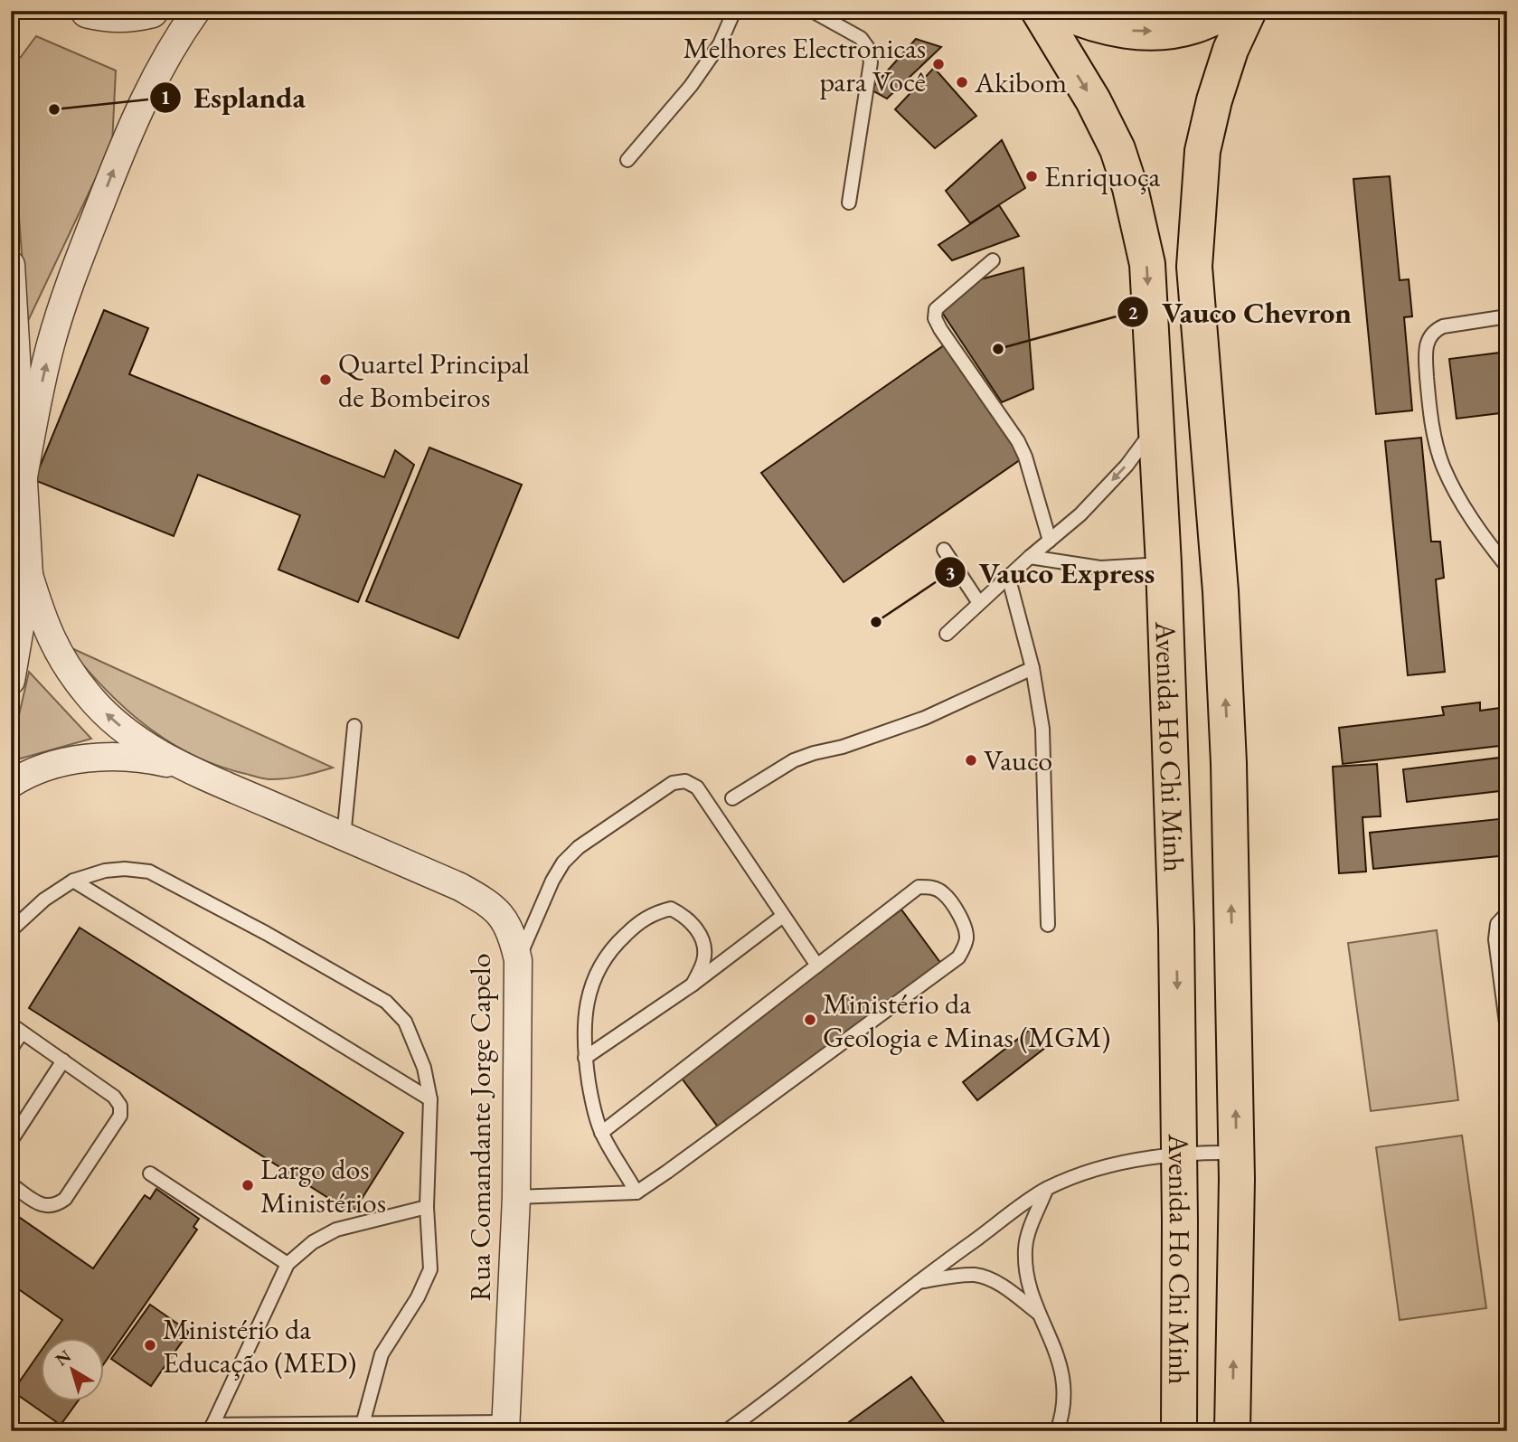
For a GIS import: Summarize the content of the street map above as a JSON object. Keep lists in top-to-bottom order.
{
  "streets": {
    "main road": ["Avenida Ho Chi Minh"],
    "street": ["Rua Comandante Jorge Capelo"]
  },
  "places": [
    "Melhores Electronicas para Você",
    "Akibom",
    "Esplanda",
    "Enriquoça",
    "Vauco Chevron",
    "Quartel Principal de Bombeiros",
    "Vauco Express",
    "Vauco",
    "Ministério da Geologia e Minas (MGM)",
    "Largo dos Ministérios",
    "Ministério da Educação (MED)"
  ],
  "north": "top left"
}
